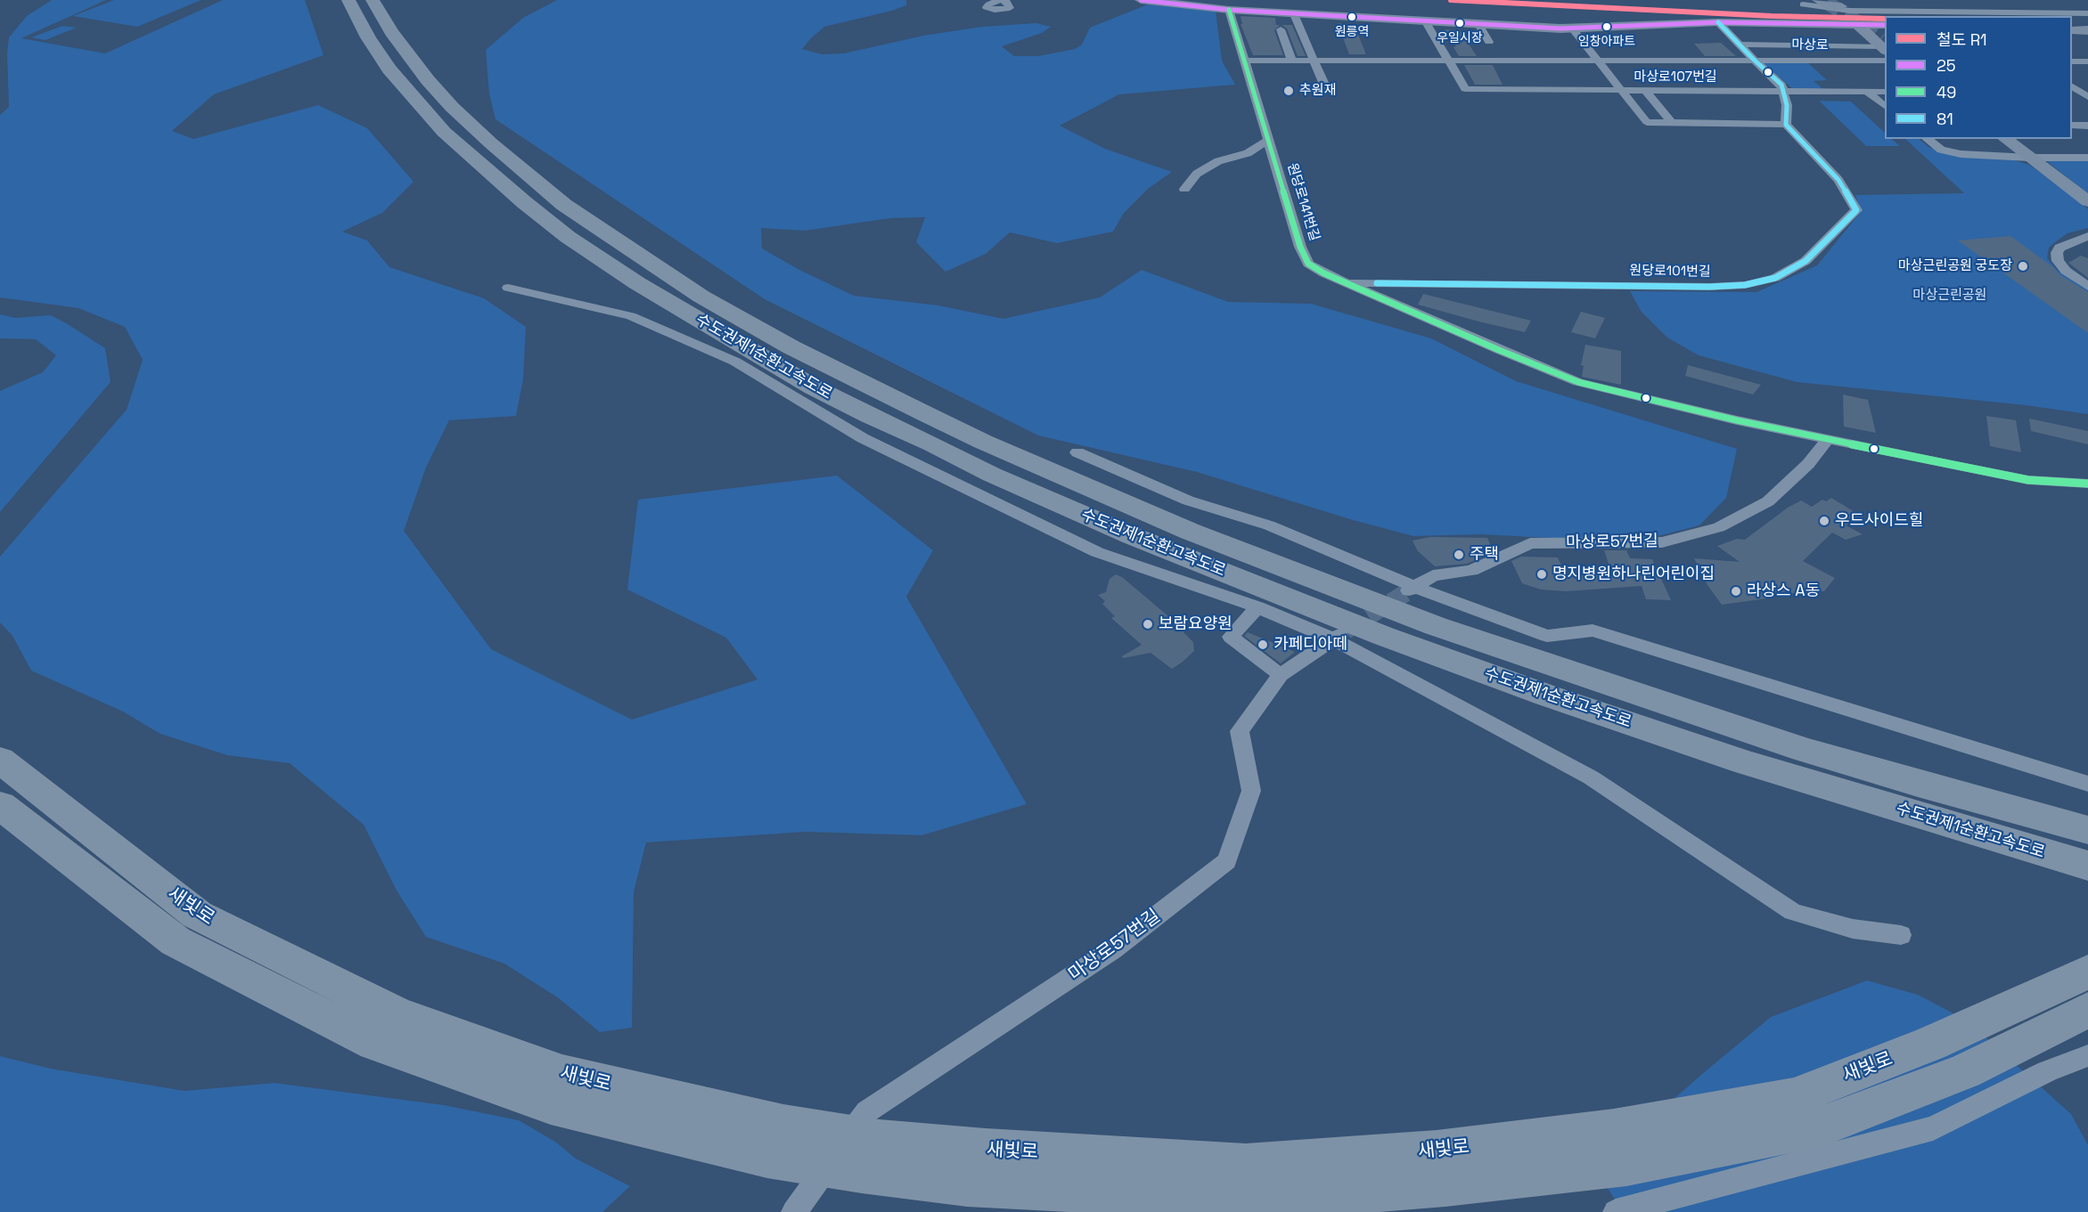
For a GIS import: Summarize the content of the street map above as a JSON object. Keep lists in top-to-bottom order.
{
  "streets": {
    "highway": ["수도권제1순환고속도로", "새빛로"],
    "street": [
      "마상로",
      "마상로107번길",
      "원당로141번길",
      "원당로101번길",
      "마상로57번길"
    ]
  },
  "crossings": [
    ["원당로141번길", "원당로101번길"]
  ],
  "parks": ["마상근린공원"],
  "places": [
    "원릉역",
    "우일시장",
    "임창아파트",
    "추원재",
    "마상근린공원 궁도장",
    "우드사이드힐",
    "주택",
    "명지병원하나린어린이집",
    "라상스 A동",
    "보람요양원",
    "카페디아떼"
  ],
  "lines": [
    "rail line R1",
    "transit line 25",
    "transit line 49",
    "transit line 81"
  ],
  "legend": [
    "철도 R1",
    "25",
    "49",
    "81"
  ]
}
